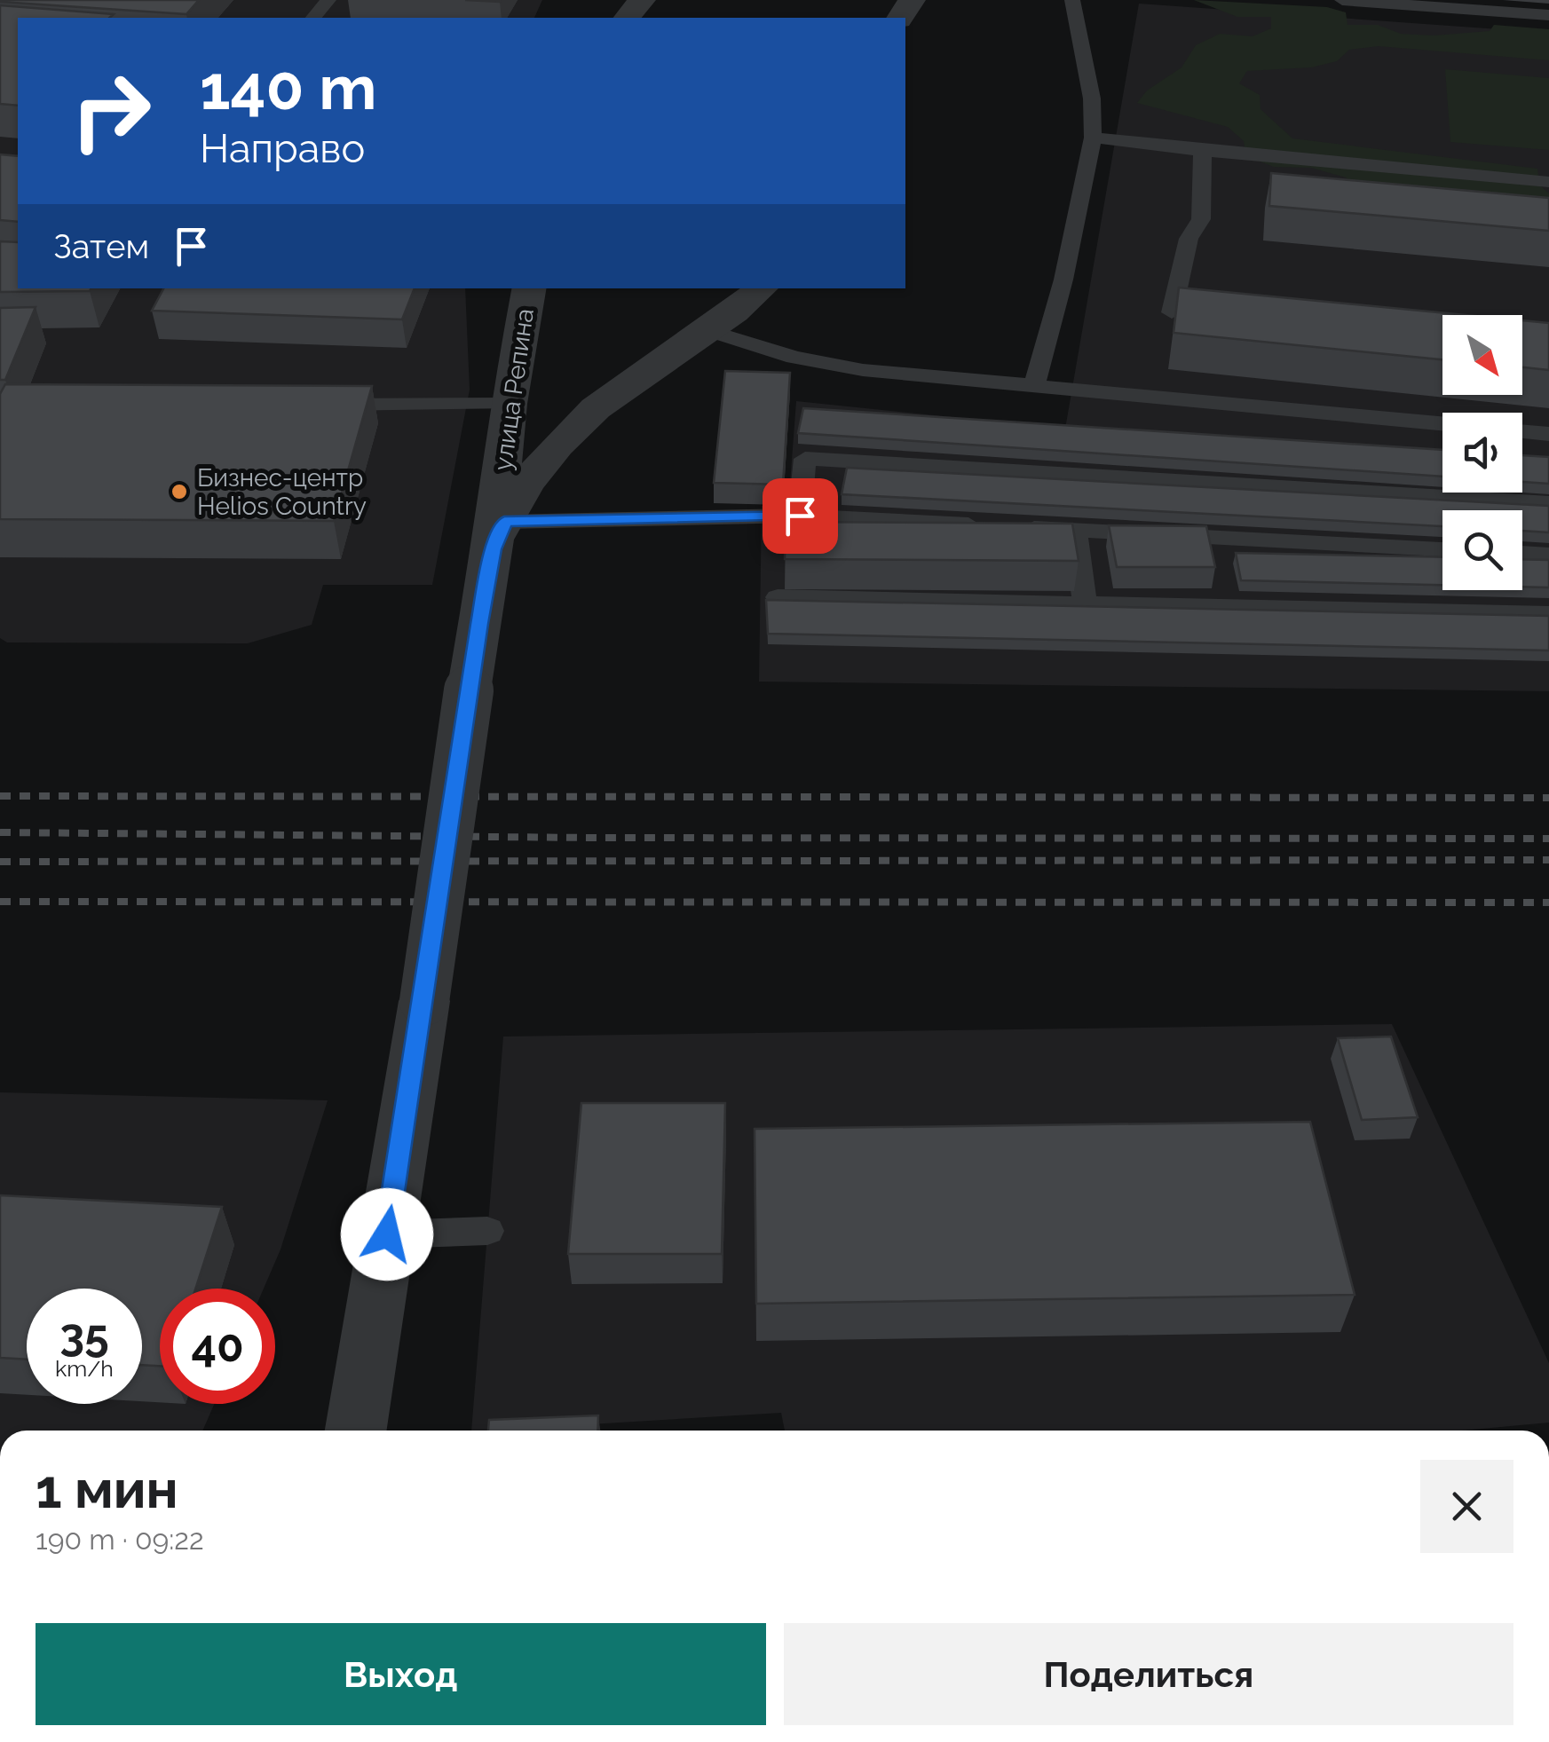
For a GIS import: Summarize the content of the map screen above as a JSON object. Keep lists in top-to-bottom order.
{
  "streets": {
    "street": ["улица Репина"]
  },
  "places": ["Бизнес-центр Helios Country"],
  "north": "bottom right",
  "page": {
    "turn": ["140 m", "Направо"],
    "then": "Затем",
    "speed": "35 km/h",
    "limit": "40",
    "heading": ["1 мин", "190 m · 09:22"],
    "buttons": ["Выход", "Поделиться"]
  }
}
